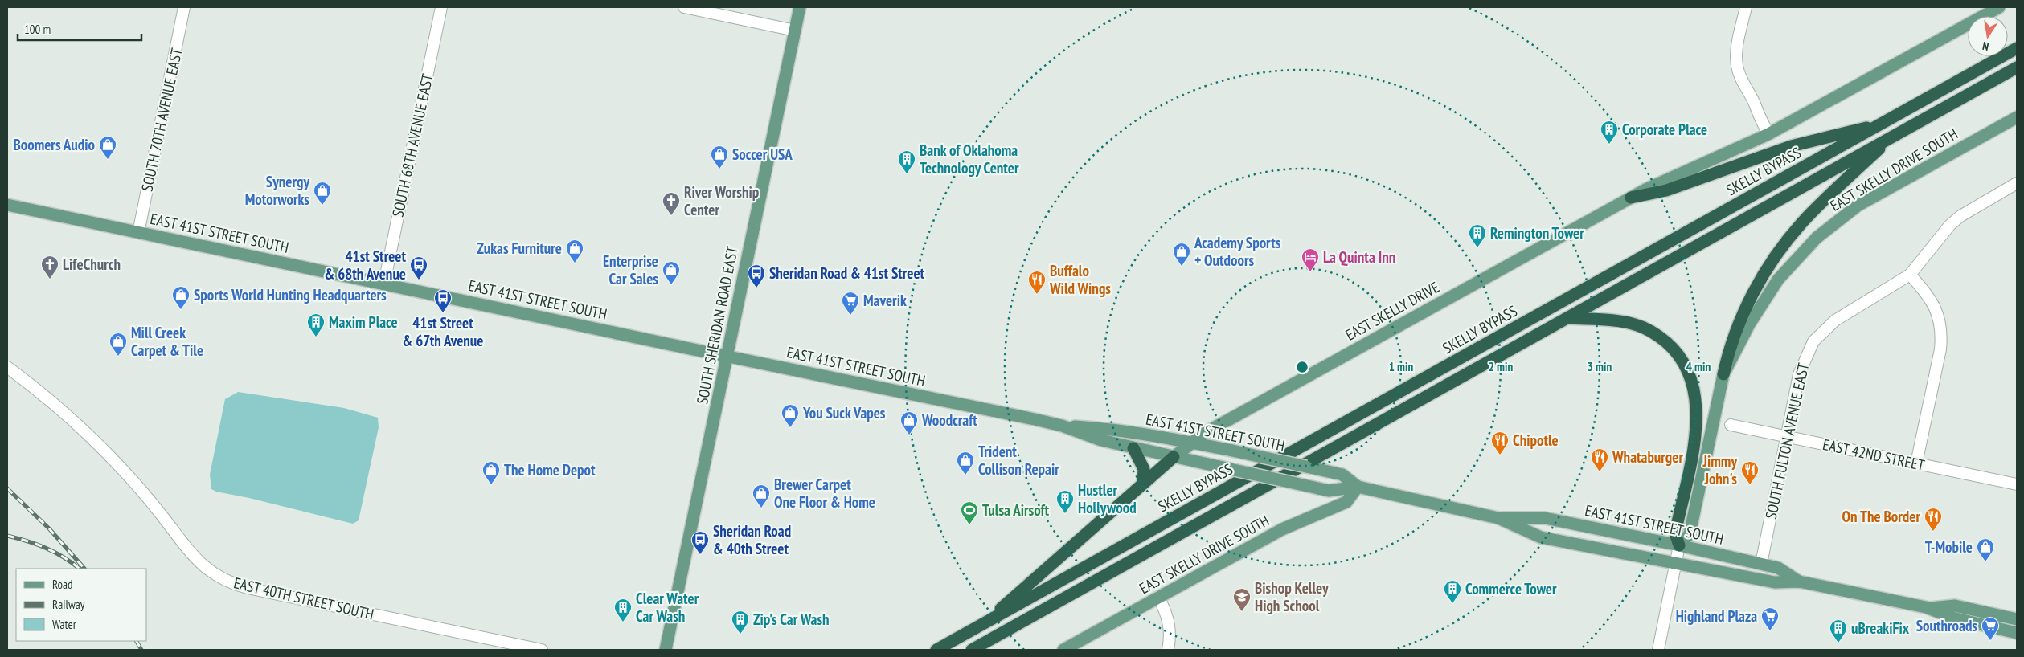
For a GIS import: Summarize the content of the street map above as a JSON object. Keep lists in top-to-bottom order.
{
  "streets": {
    "highway": ["SKELLY BYPASS"],
    "main road": [
      "EAST SKELLY DRIVE SOUTH",
      "EAST 41ST STREET SOUTH",
      "EAST SKELLY DRIVE",
      "SOUTH SHERIDAN ROAD EAST"
    ],
    "street": [
      "SOUTH 70TH AVENUE EAST",
      "SOUTH 68TH AVENUE EAST",
      "SOUTH FULTON AVENUE EAST",
      "EAST 42ND STREET",
      "EAST 40TH STREET SOUTH"
    ]
  },
  "crossings": [
    ["SOUTH 70TH AVENUE EAST", "EAST 41ST STREET SOUTH"],
    ["SOUTH 68TH AVENUE EAST", "EAST 41ST STREET SOUTH"],
    ["EAST SKELLY DRIVE SOUTH", "EAST 41ST STREET SOUTH"],
    ["EAST 41ST STREET SOUTH", "EAST SKELLY DRIVE"],
    ["EAST 41ST STREET SOUTH", "SOUTH SHERIDAN ROAD EAST"],
    ["EAST 41ST STREET SOUTH", "SOUTH FULTON AVENUE EAST"],
    ["SOUTH FULTON AVENUE EAST", "EAST 42ND STREET"]
  ],
  "places": {
    "building": [
      "Corporate Place",
      "Bank of Oklahoma Technology Center",
      "Remington Tower",
      "Maxim Place",
      "Hustler Hollywood",
      "Commerce Tower",
      "Clear Water Car Wash",
      "Zip's Car Wash",
      "uBreakiFix"
    ],
    "shop": [
      "Boomers Audio",
      "Soccer USA",
      "Synergy Motorworks",
      "Zukas Furniture",
      "Academy Sports + Outdoors",
      "Enterprise Car Sales",
      "Sports World Hunting Headquarters",
      "Mill Creek Carpet & Tile",
      "You Suck Vapes",
      "Woodcraft",
      "Trident Collison Repair",
      "The Home Depot",
      "Brewer Carpet One Floor & Home",
      "T-Mobile"
    ],
    "church": ["River Worship Center", "LifeChurch"],
    "hotel": ["La Quinta Inn"],
    "bus stop": [
      "41st Street & 68th Avenue",
      "Sheridan Road & 41st Street",
      "41st Street & 67th Avenue",
      "Sheridan Road & 40th Street"
    ],
    "restaurant": [
      "Buffalo Wild Wings",
      "Chipotle",
      "Whataburger",
      "Jimmy John's",
      "On The Border"
    ],
    "supermarket": ["Maverik", "Highland Plaza", "Southroads"],
    "sports": ["Tulsa Airsoft"],
    "school or university": ["Bishop Kelley High School"]
  },
  "legend": ["Road", "Railway", "Water"],
  "scale_bar": "100 m",
  "north": "bottom",
  "rings": [
    "1 min",
    "2 min",
    "3 min",
    "4 min"
  ]
}
